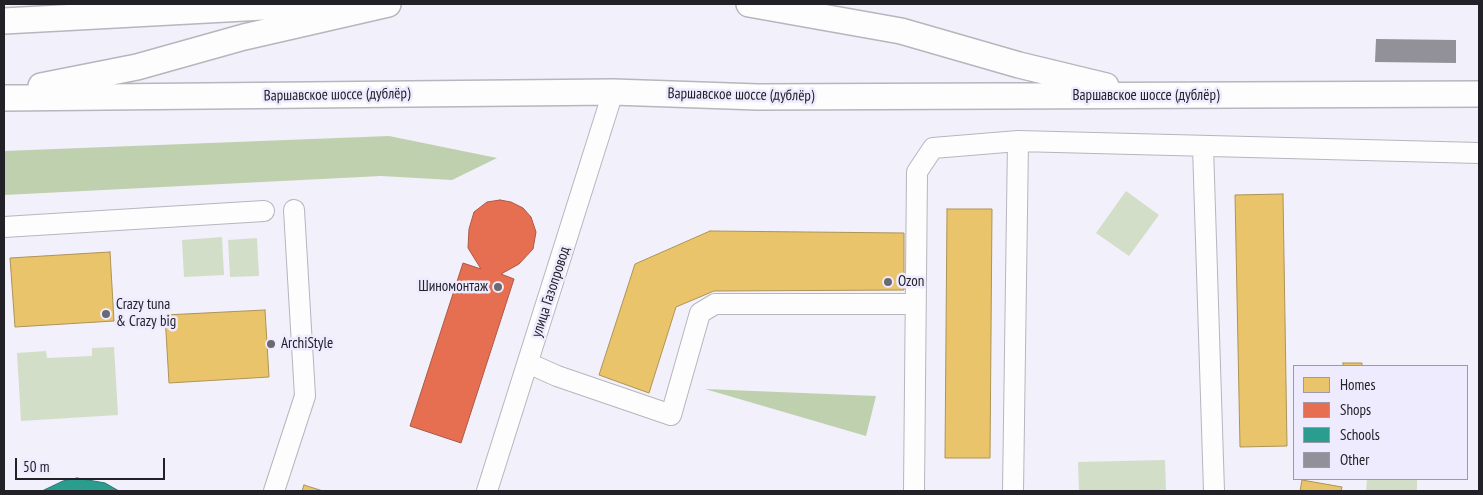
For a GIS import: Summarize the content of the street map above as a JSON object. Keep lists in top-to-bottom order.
{
  "streets": {
    "main road": ["Варшавское шоссе (дублёр)"],
    "street": ["улица Газопровод"]
  },
  "crossings": [
    ["Варшавское шоссе (дублёр)", "улица Газопровод"]
  ],
  "places": [
    "Ozon",
    "Шиномонтаж",
    "Crazy tuna & Crazy big",
    "ArchiStyle"
  ],
  "legend": [
    "Homes",
    "Shops",
    "Schools",
    "Other"
  ],
  "scale_bar": "50 m"
}
